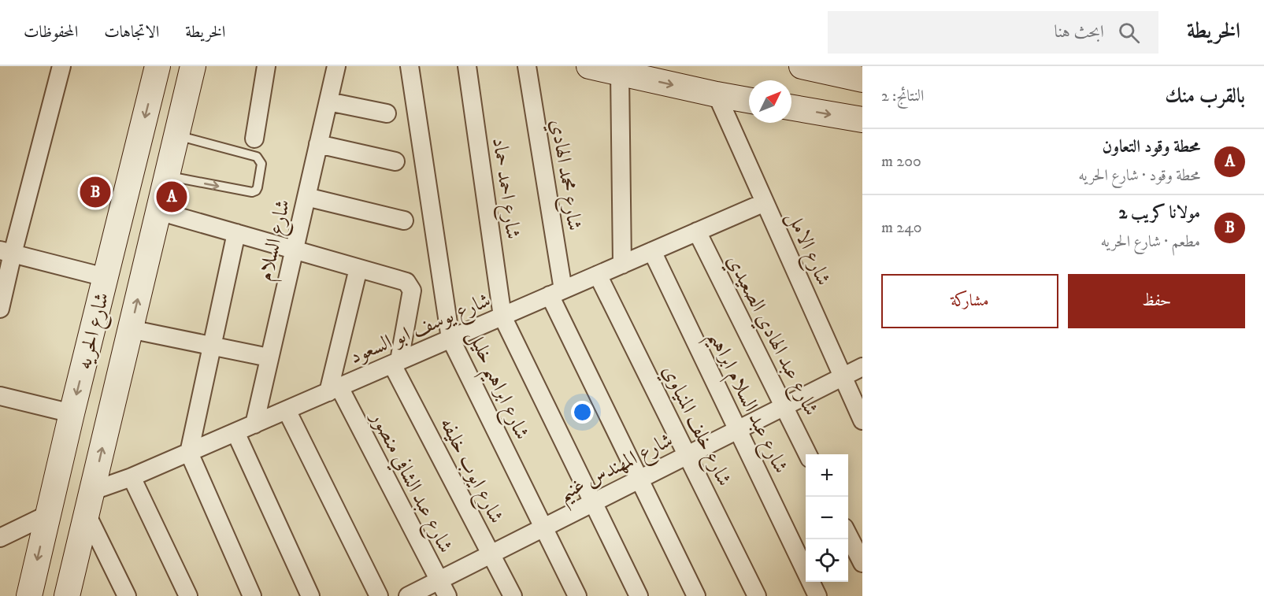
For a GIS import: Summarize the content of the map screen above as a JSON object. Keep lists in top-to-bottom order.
{
  "streets": {
    "main road": ["شارع الحريه"],
    "street": [
      "شارع محمد الهادي",
      "شارع احمد حماد",
      "شارع السلام",
      "شارع الامل",
      "شارع يوسف ابو السعود",
      "شارع عبد الهادي الصعيدي",
      "شارع ابراهيم خليل",
      "شارع عبد السلام ابراهيم",
      "شارع خلف المنياوي",
      "شارع المهندس غنيم",
      "شارع ايوب خليفه",
      "شارع عبد الشافي منصور"
    ]
  },
  "crossings": [
    ["شارع محمد الهادي", "شارع يوسف ابو السعود"],
    ["شارع محمد الهادي", "شارع المهندس غنيم"],
    ["شارع احمد حماد", "شارع يوسف ابو السعود"],
    ["شارع احمد حماد", "شارع المهندس غنيم"],
    ["شارع السلام", "شارع يوسف ابو السعود"],
    ["شارع الامل", "شارع يوسف ابو السعود"],
    ["شارع الامل", "شارع المهندس غنيم"],
    ["شارع يوسف ابو السعود", "شارع الحريه"],
    ["شارع يوسف ابو السعود", "شارع عبد الهادي الصعيدي"],
    ["شارع يوسف ابو السعود", "شارع ابراهيم خليل"],
    ["شارع يوسف ابو السعود", "شارع عبد السلام ابراهيم"],
    ["شارع يوسف ابو السعود", "شارع خلف المنياوي"],
    ["شارع يوسف ابو السعود", "شارع ايوب خليفه"],
    ["شارع يوسف ابو السعود", "شارع عبد الشافي منصور"],
    ["شارع عبد الهادي الصعيدي", "شارع المهندس غنيم"],
    ["شارع ابراهيم خليل", "شارع المهندس غنيم"],
    ["شارع عبد السلام ابراهيم", "شارع المهندس غنيم"],
    ["شارع خلف المنياوي", "شارع المهندس غنيم"],
    ["شارع المهندس غنيم", "شارع ايوب خليفه"],
    ["شارع المهندس غنيم", "شارع عبد الشافي منصور"]
  ],
  "north": "top right",
  "page": {
    "header": "الخريطة",
    "search": "ابحث هنا",
    "nav": ["الخريطة", "الاتجاهات", "المحفوظات"],
    "heading": ["بالقرب منك", "النتائج: 2"],
    "list": [
      {
        "mark": "A",
        "name": "محطة وقود التعاون",
        "note": "محطة وقود · شارع الحريه",
        "value": "200 m"
      },
      {
        "mark": "B",
        "name": "مولانا كريب 2",
        "note": "مطعم · شارع الحريه",
        "value": "240 m"
      }
    ],
    "pins": ["B", "A"],
    "buttons": ["حفظ", "مشاركة"],
    "map_buttons": ["+", "−"]
  }
}
